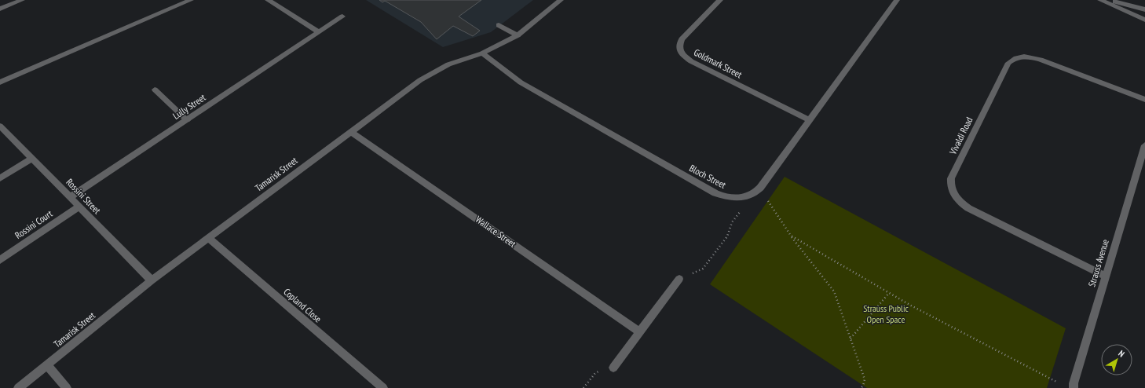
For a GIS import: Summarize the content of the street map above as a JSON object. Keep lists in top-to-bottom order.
{
  "streets": {
    "street": [
      "Goldmark Street",
      "Lully Street",
      "Vivaldi Road",
      "Tamarisk Street",
      "Bloch Street",
      "Rossini Street",
      "Rossini Court",
      "Wallace Street",
      "Strauss Avenue",
      "Copland Close"
    ]
  },
  "crossings": [
    ["Lully Street", "Rossini Street"],
    ["Vivaldi Road", "Strauss Avenue"],
    ["Tamarisk Street", "Bloch Street"],
    ["Tamarisk Street", "Rossini Street"],
    ["Tamarisk Street", "Wallace Street"],
    ["Tamarisk Street", "Copland Close"],
    ["Rossini Street", "Rossini Court"]
  ],
  "parks": ["Strauss Public Open Space"],
  "north": "top right"
}
